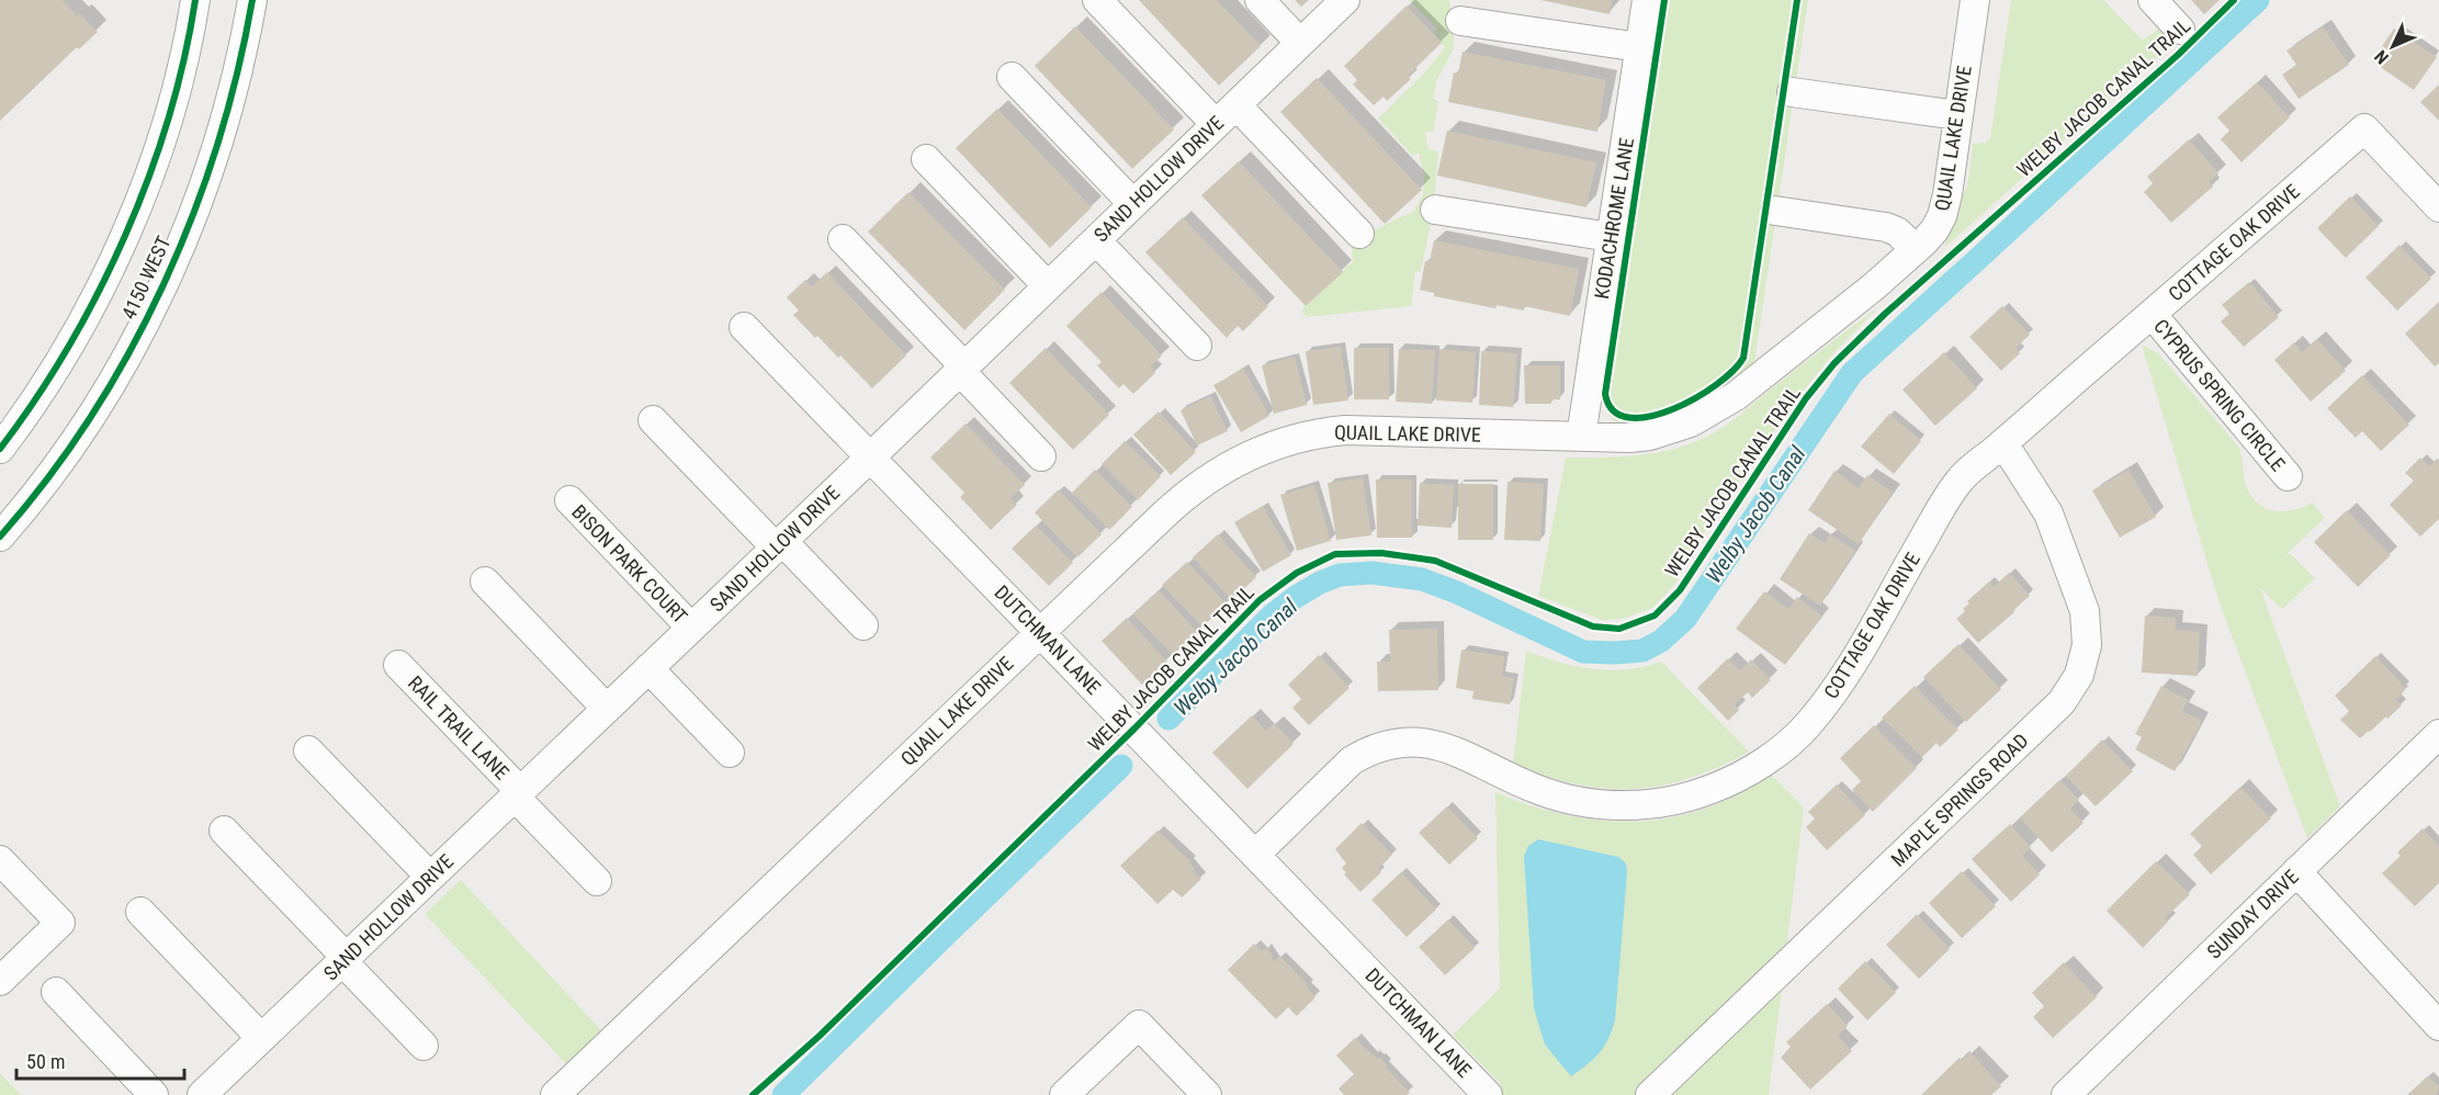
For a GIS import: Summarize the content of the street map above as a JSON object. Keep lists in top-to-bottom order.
{
  "streets": {
    "street": [
      "QUAIL LAKE DRIVE",
      "SAND HOLLOW DRIVE",
      "KODACHROME LANE",
      "COTTAGE OAK DRIVE",
      "4150 WEST",
      "CYPRUS SPRING CIRCLE",
      "BISON PARK COURT",
      "DUTCHMAN LANE",
      "RAIL TRAIL LANE",
      "MAPLE SPRINGS ROAD",
      "SUNDAY DRIVE"
    ],
    "cycle path": ["WELBY JACOB CANAL TRAIL"]
  },
  "crossings": [
    ["QUAIL LAKE DRIVE", "KODACHROME LANE"],
    ["QUAIL LAKE DRIVE", "DUTCHMAN LANE"],
    ["SAND HOLLOW DRIVE", "BISON PARK COURT"],
    ["SAND HOLLOW DRIVE", "DUTCHMAN LANE"],
    ["SAND HOLLOW DRIVE", "RAIL TRAIL LANE"],
    ["COTTAGE OAK DRIVE", "CYPRUS SPRING CIRCLE"],
    ["COTTAGE OAK DRIVE", "DUTCHMAN LANE"],
    ["COTTAGE OAK DRIVE", "MAPLE SPRINGS ROAD"]
  ],
  "water": ["Welby Jacob Canal"],
  "scale_bar": "50 m",
  "north": "bottom left"
}
